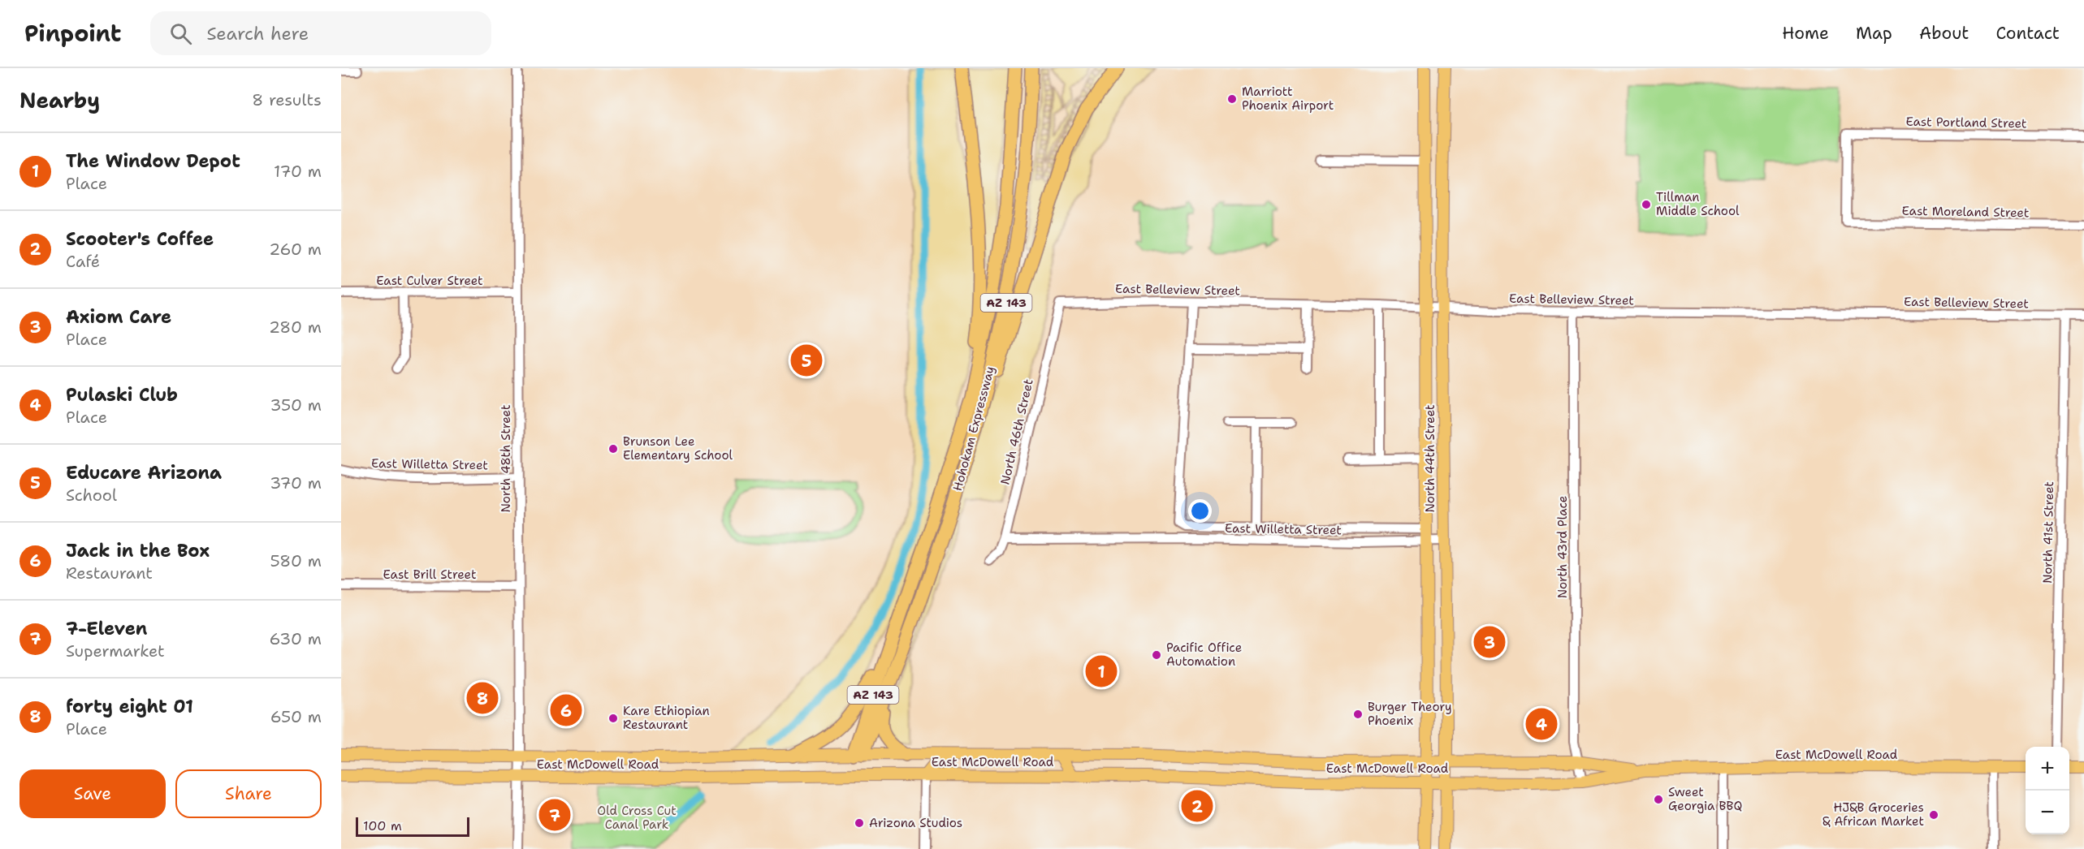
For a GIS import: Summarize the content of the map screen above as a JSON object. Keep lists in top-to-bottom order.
{
  "streets": {
    "highway": ["AZ 143", "Hohokam Expressway"],
    "main road": ["North 44th Street", "East McDowell Road"],
    "street": [
      "East Portland Street",
      "East Moreland Street",
      "East Culver Street",
      "East Belleview Street",
      "North 46th Street",
      "North 48th Street",
      "East Willetta Street",
      "North 41st Street",
      "North 43rd Place",
      "East Brill Street"
    ]
  },
  "crossings": [
    ["East Portland Street", "East Moreland Street"],
    ["East Culver Street", "North 48th Street"],
    ["East Belleview Street", "North 46th Street"],
    ["East Belleview Street", "North 44th Street"],
    ["East Belleview Street", "North 41st Street"],
    ["East Belleview Street", "North 43rd Place"],
    ["Hohokam Expressway", "East McDowell Road"],
    ["North 46th Street", "East Willetta Street"],
    ["North 48th Street", "East Willetta Street"],
    ["North 48th Street", "East Brill Street"],
    ["North 48th Street", "East McDowell Road"],
    ["North 44th Street", "East Willetta Street"],
    ["North 44th Street", "East McDowell Road"],
    ["North 43rd Place", "East McDowell Road"]
  ],
  "parks": ["Old Cross Cut Canal Park"],
  "places": [
    "Marriott Phoenix Airport",
    "Tillman Middle School",
    "Brunson Lee Elementary School",
    "Pacific Office Automation",
    "Burger Theory Phoenix",
    "Kare Ethiopian Restaurant",
    "Sweet Georgia BBQ",
    "HJ&B Groceries & African Market",
    "Arizona Studios"
  ],
  "scale_bar": "100 m",
  "page": {
    "header": "Pinpoint",
    "search": "Search here",
    "nav": [
      "Home",
      "Map",
      "About",
      "Contact"
    ],
    "heading": ["Nearby", "8 results"],
    "list": [
      {
        "mark": "1",
        "name": "The Window Depot",
        "note": "Place",
        "value": "170 m"
      },
      {
        "mark": "2",
        "name": "Scooter's Coffee",
        "note": "Café",
        "value": "260 m"
      },
      {
        "mark": "3",
        "name": "Axiom Care",
        "note": "Place",
        "value": "280 m"
      },
      {
        "mark": "4",
        "name": "Pulaski Club",
        "note": "Place",
        "value": "350 m"
      },
      {
        "mark": "5",
        "name": "Educare Arizona",
        "note": "School",
        "value": "370 m"
      },
      {
        "mark": "6",
        "name": "Jack in the Box",
        "note": "Restaurant",
        "value": "580 m"
      },
      {
        "mark": "7",
        "name": "7-Eleven",
        "note": "Supermarket",
        "value": "630 m"
      },
      {
        "mark": "8",
        "name": "forty eight 01",
        "note": "Place",
        "value": "650 m"
      }
    ],
    "pins": [
      "5",
      "3",
      "1",
      "8",
      "6",
      "4",
      "2",
      "7"
    ],
    "map_buttons": ["+", "−"],
    "buttons": ["Save", "Share"],
    "scale": "100 m"
  }
}
